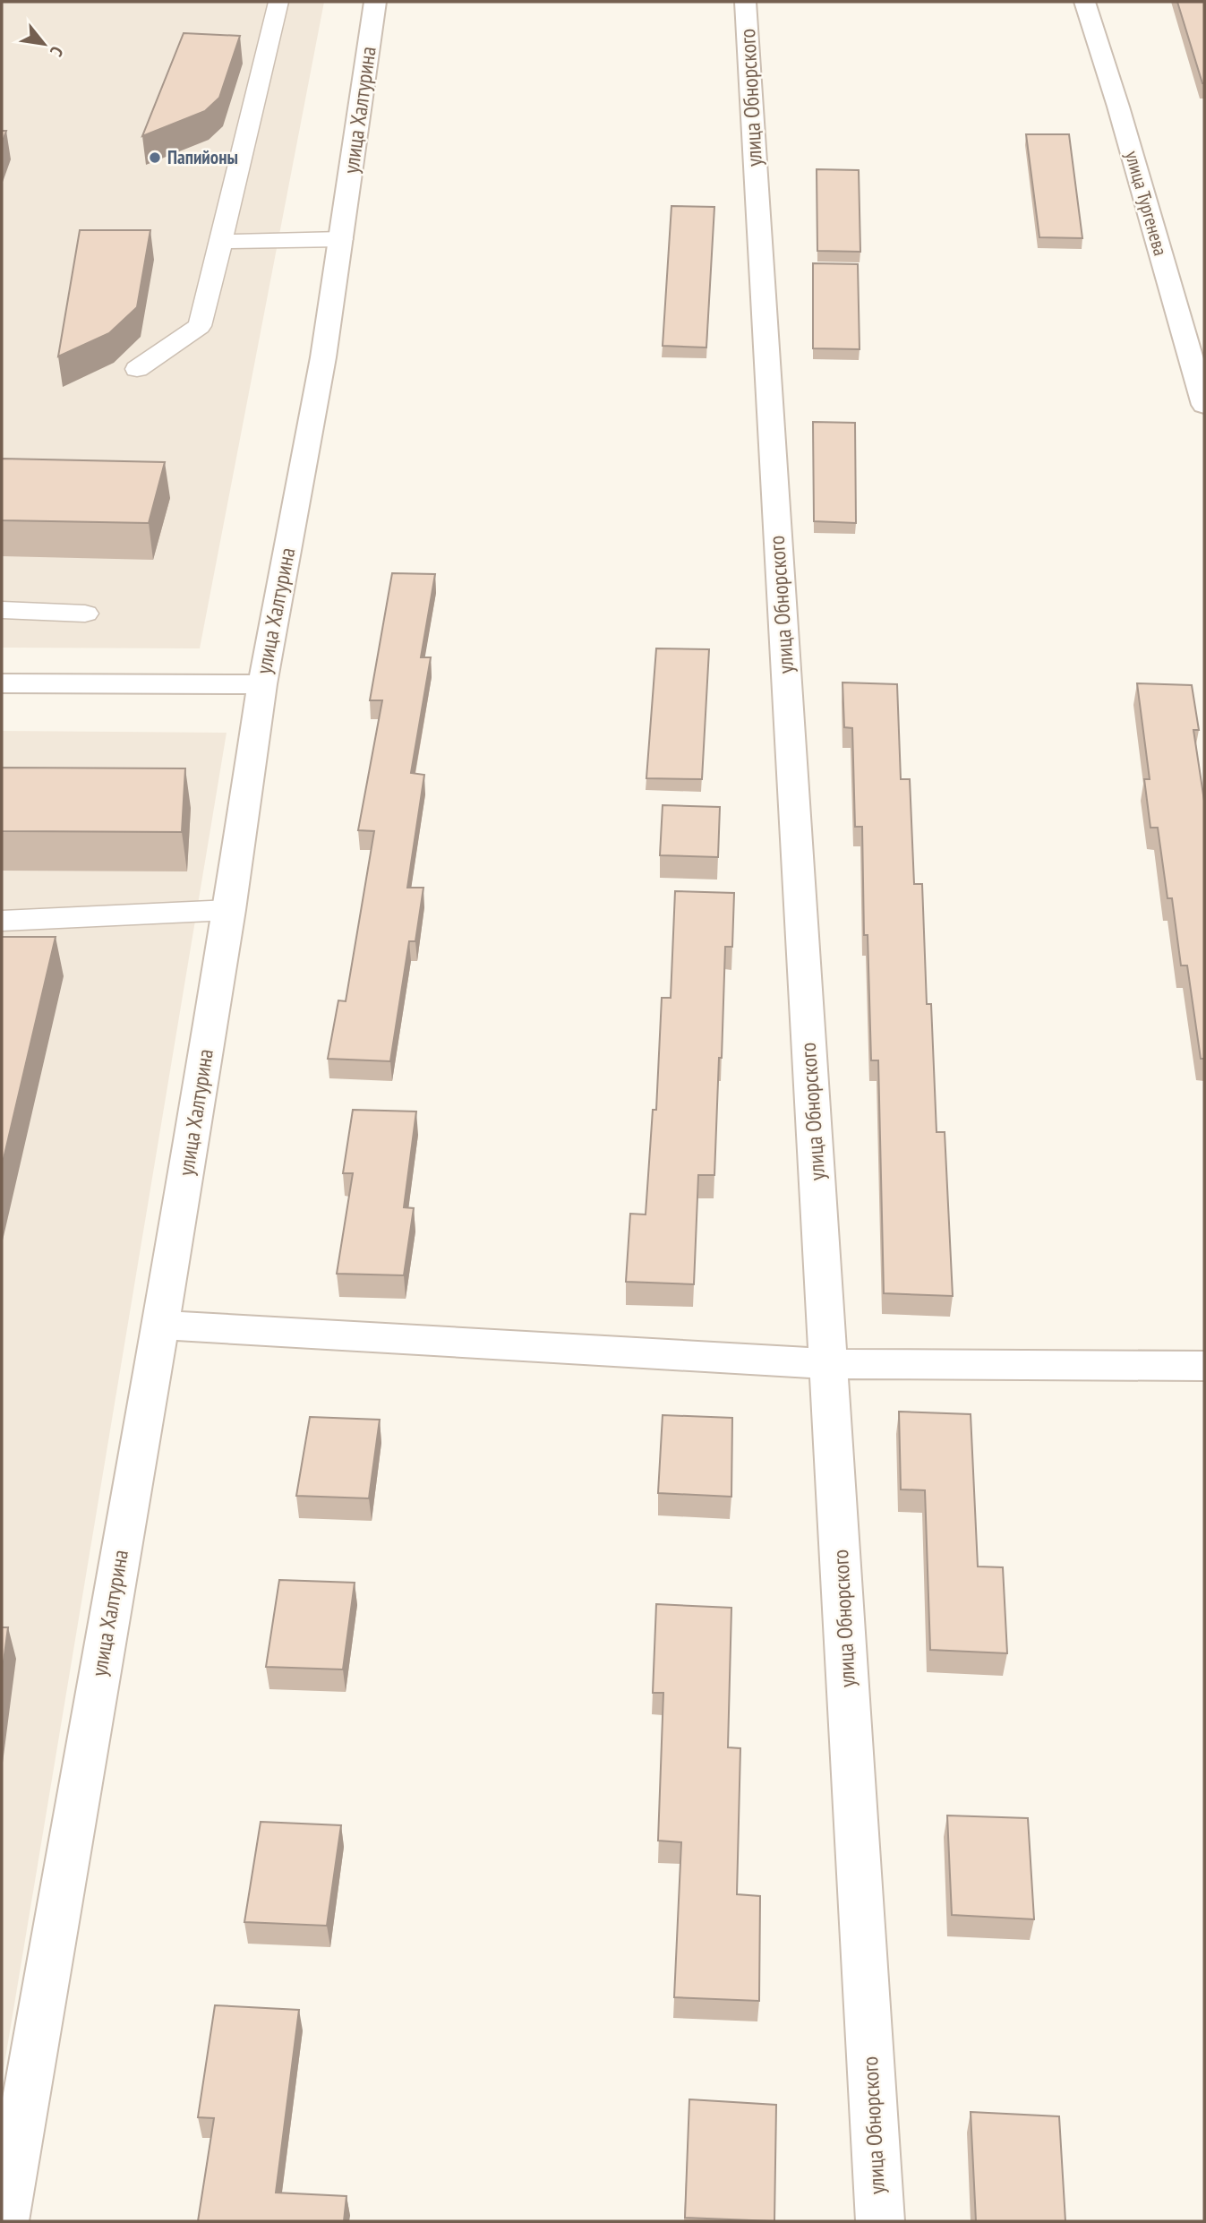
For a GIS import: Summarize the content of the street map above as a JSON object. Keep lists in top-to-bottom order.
{
  "streets": {
    "street": ["улица Обнорского", "улица Халтурина", "улица Тургенева"]
  },
  "places": ["Папийоны"],
  "north": "bottom right"
}
